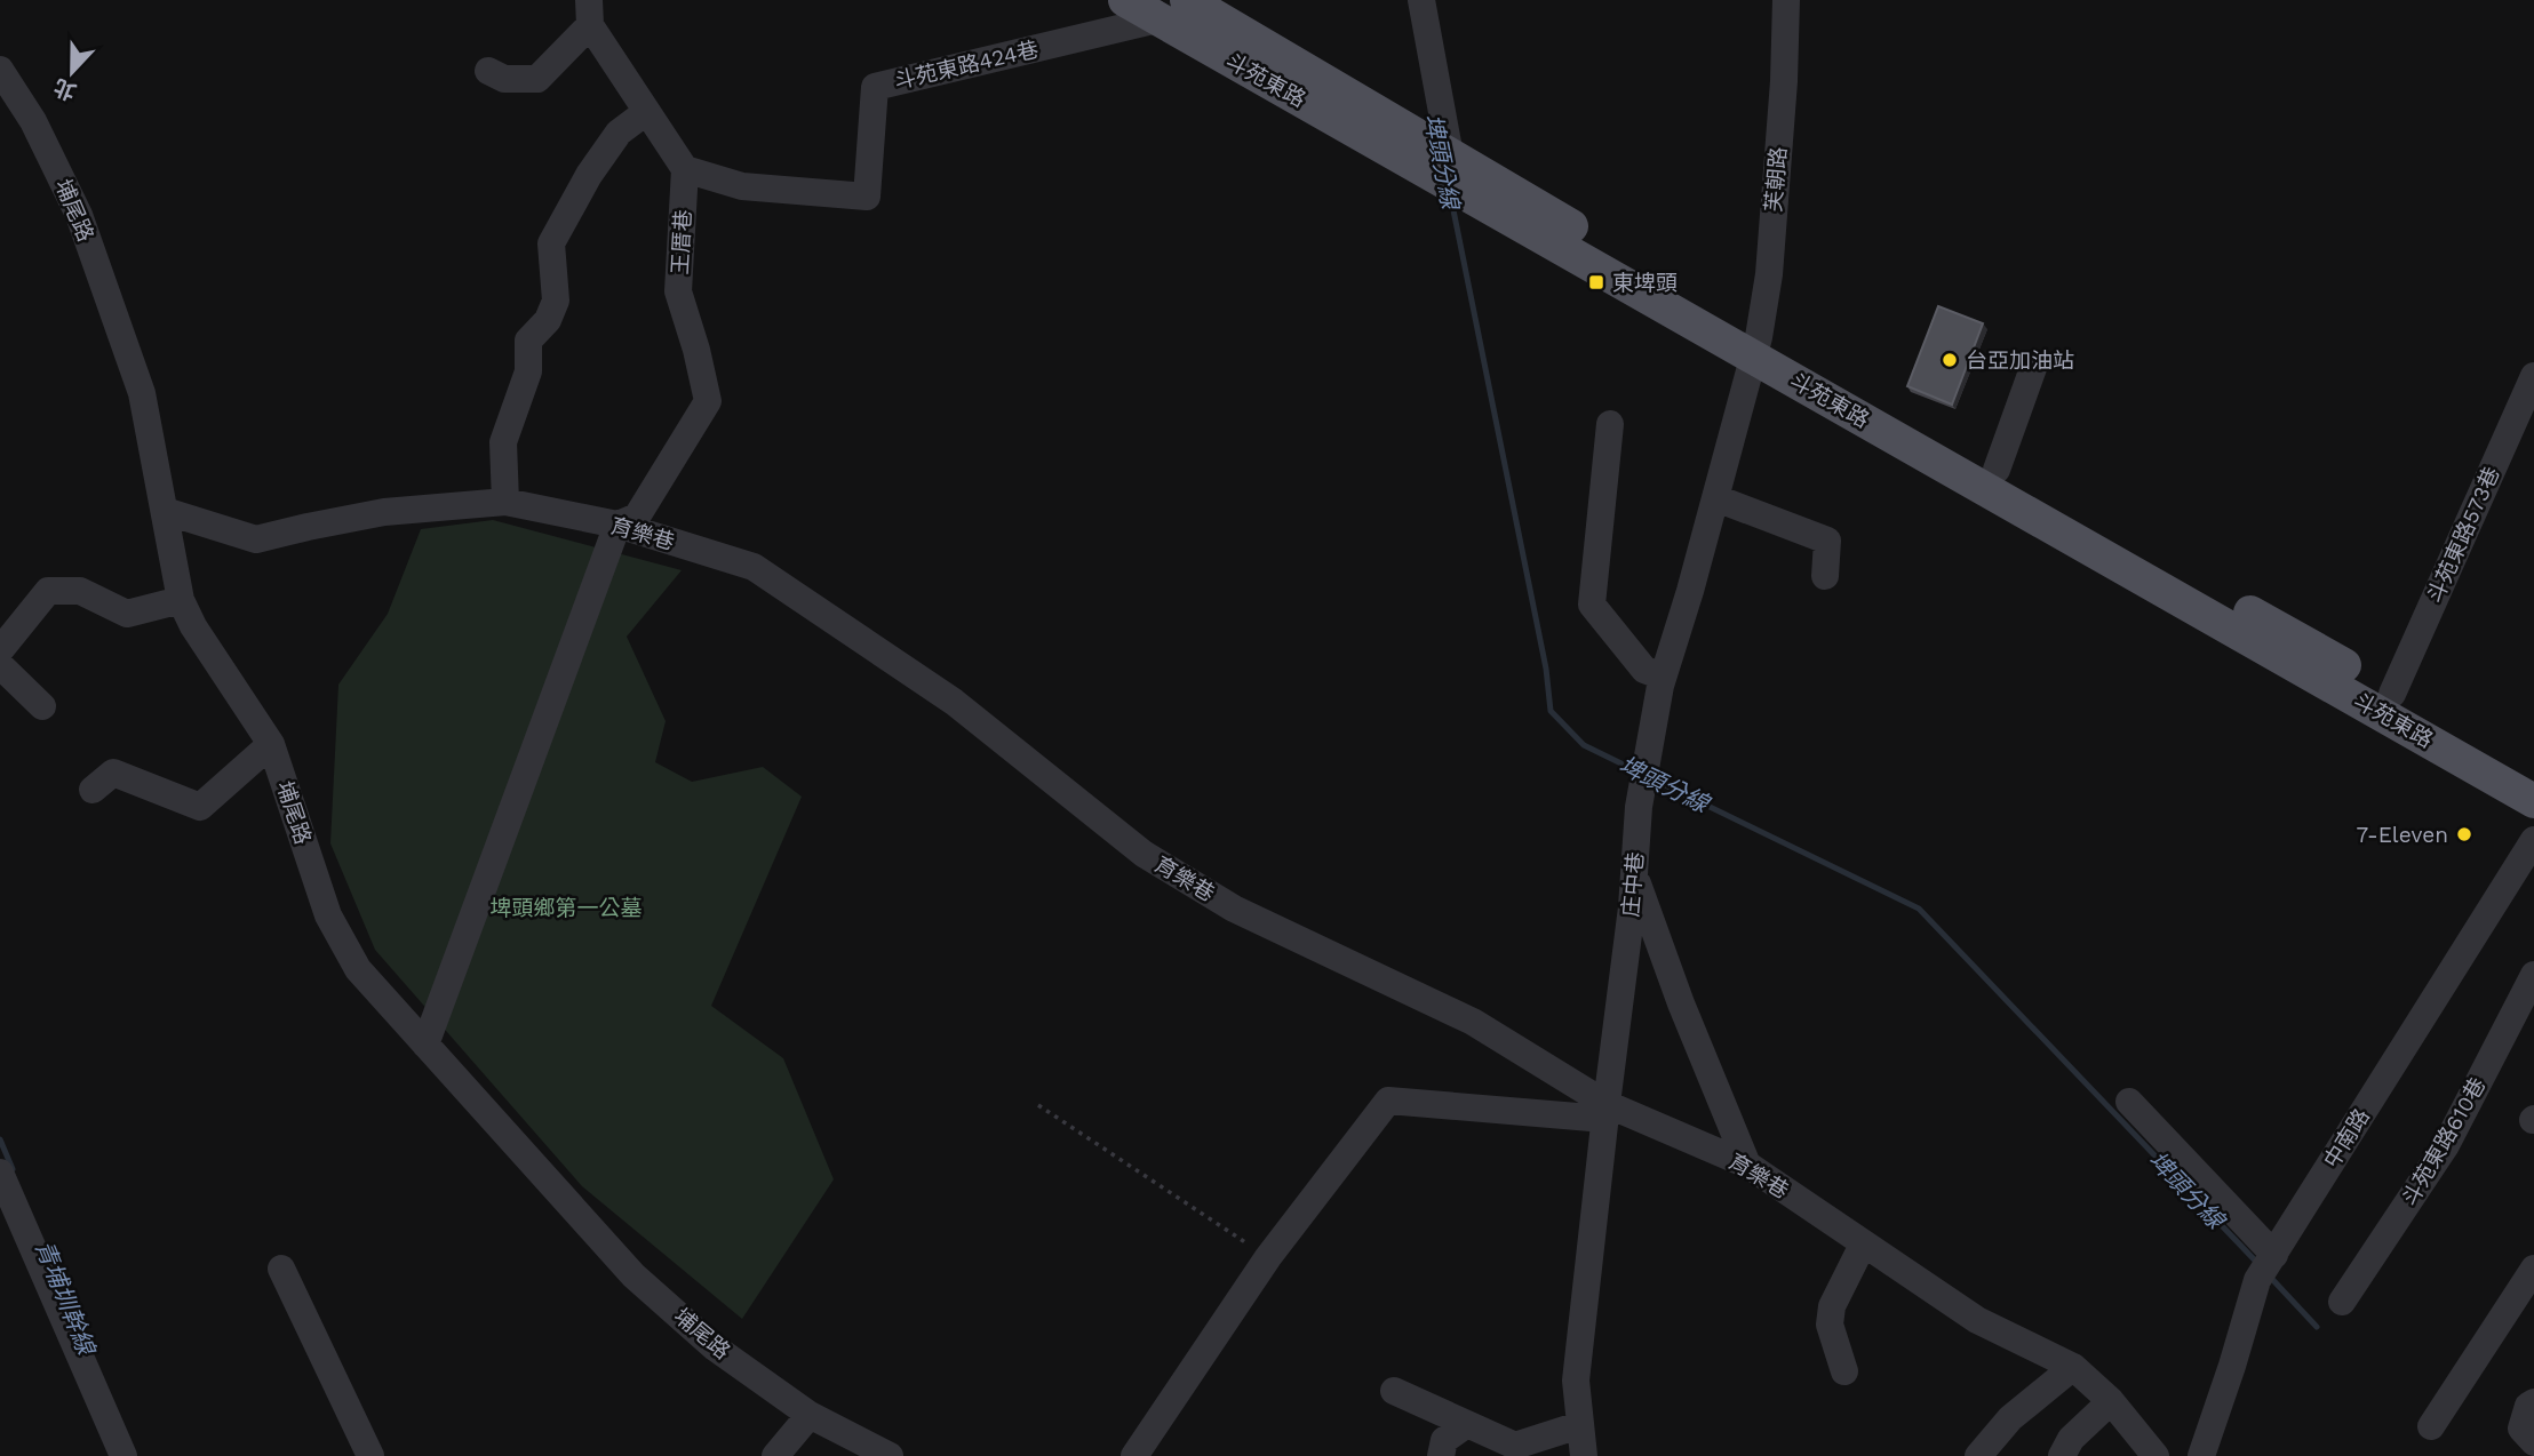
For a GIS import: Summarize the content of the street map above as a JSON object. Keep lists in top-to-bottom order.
{
  "streets": {
    "main road": ["斗苑東路"],
    "street": [
      "斗苑東路424巷",
      "芙朝路",
      "埔尾路",
      "王厝巷",
      "育樂巷",
      "斗苑東路573巷",
      "庄中巷",
      "中南路",
      "斗苑東路610巷"
    ]
  },
  "crossings": [
    ["斗苑東路424巷", "斗苑東路"],
    ["斗苑東路424巷", "王厝巷"],
    ["斗苑東路", "芙朝路"],
    ["斗苑東路", "斗苑東路573巷"],
    ["斗苑東路", "庄中巷"],
    ["芙朝路", "庄中巷"],
    ["埔尾路", "育樂巷"],
    ["王厝巷", "育樂巷"],
    ["育樂巷", "庄中巷"]
  ],
  "water": ["埤頭分線", "青埔圳幹線"],
  "parks": ["埤頭鄉第一公墓"],
  "places": {
    "transit": ["東埤頭"],
    "other": ["台亞加油站", "7-Eleven"]
  },
  "north": "bottom"
}
